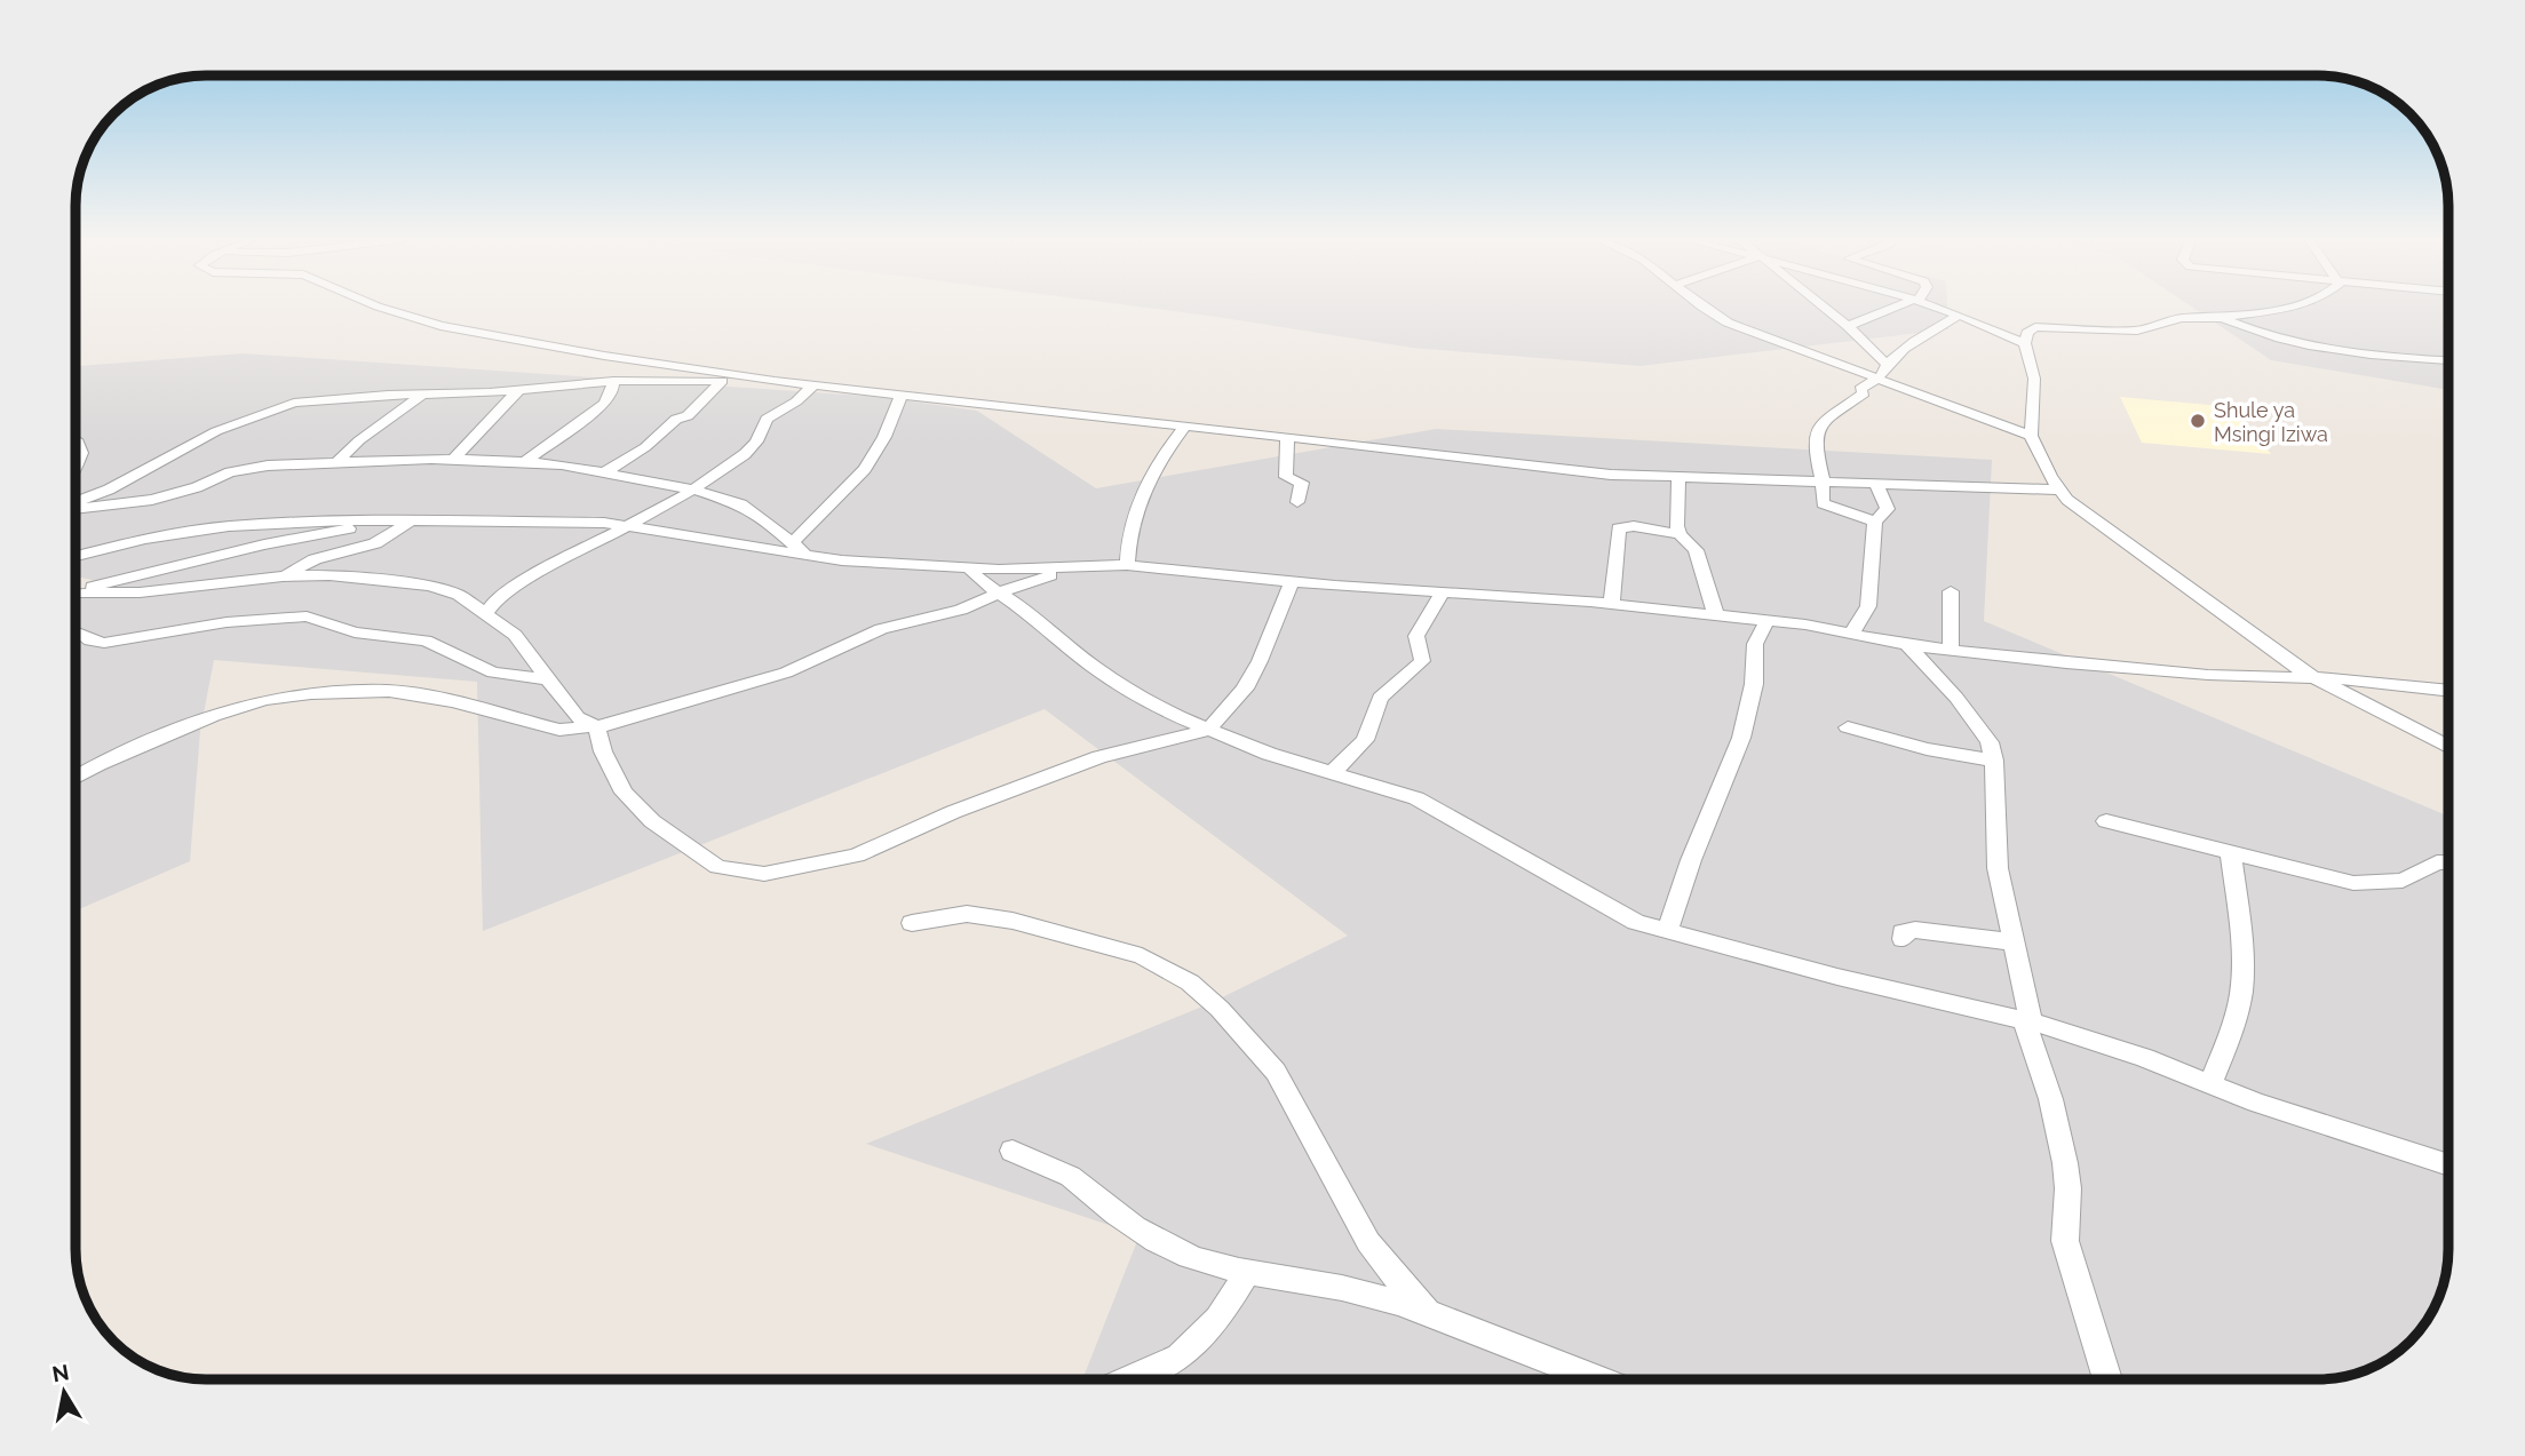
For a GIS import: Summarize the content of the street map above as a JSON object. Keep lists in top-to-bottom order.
{
  "places": ["Shule ya Msingi Iziwa"],
  "north": "top"
}
